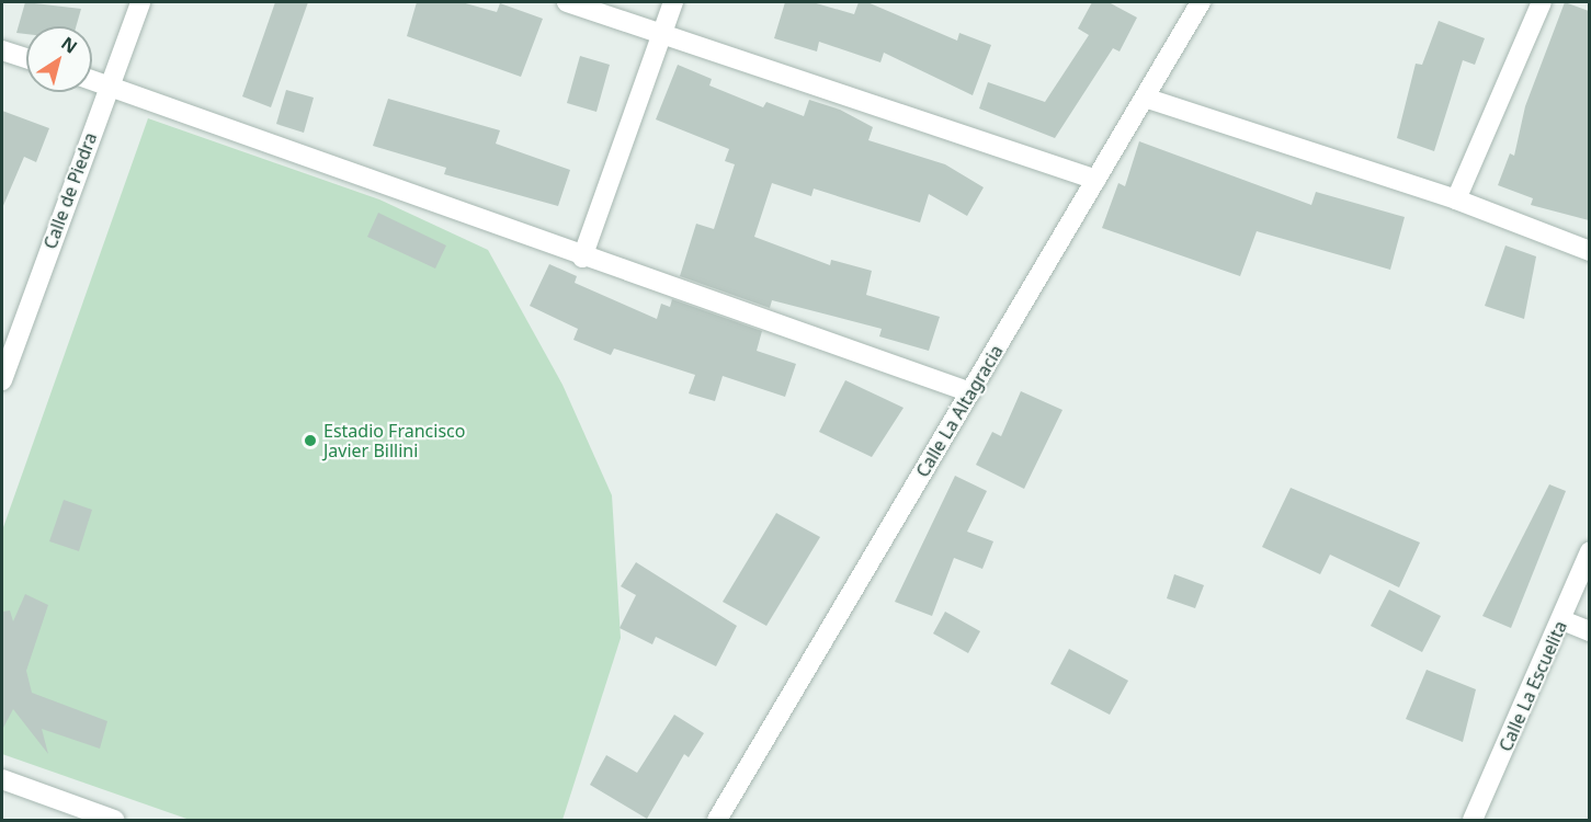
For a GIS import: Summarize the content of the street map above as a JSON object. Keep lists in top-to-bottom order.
{
  "streets": {
    "street": ["Calle de Piedra", "Calle La Altagracia", "Calle La Escuelita"]
  },
  "places": ["Estadio Francisco Javier Billini"],
  "north": "top right"
}
